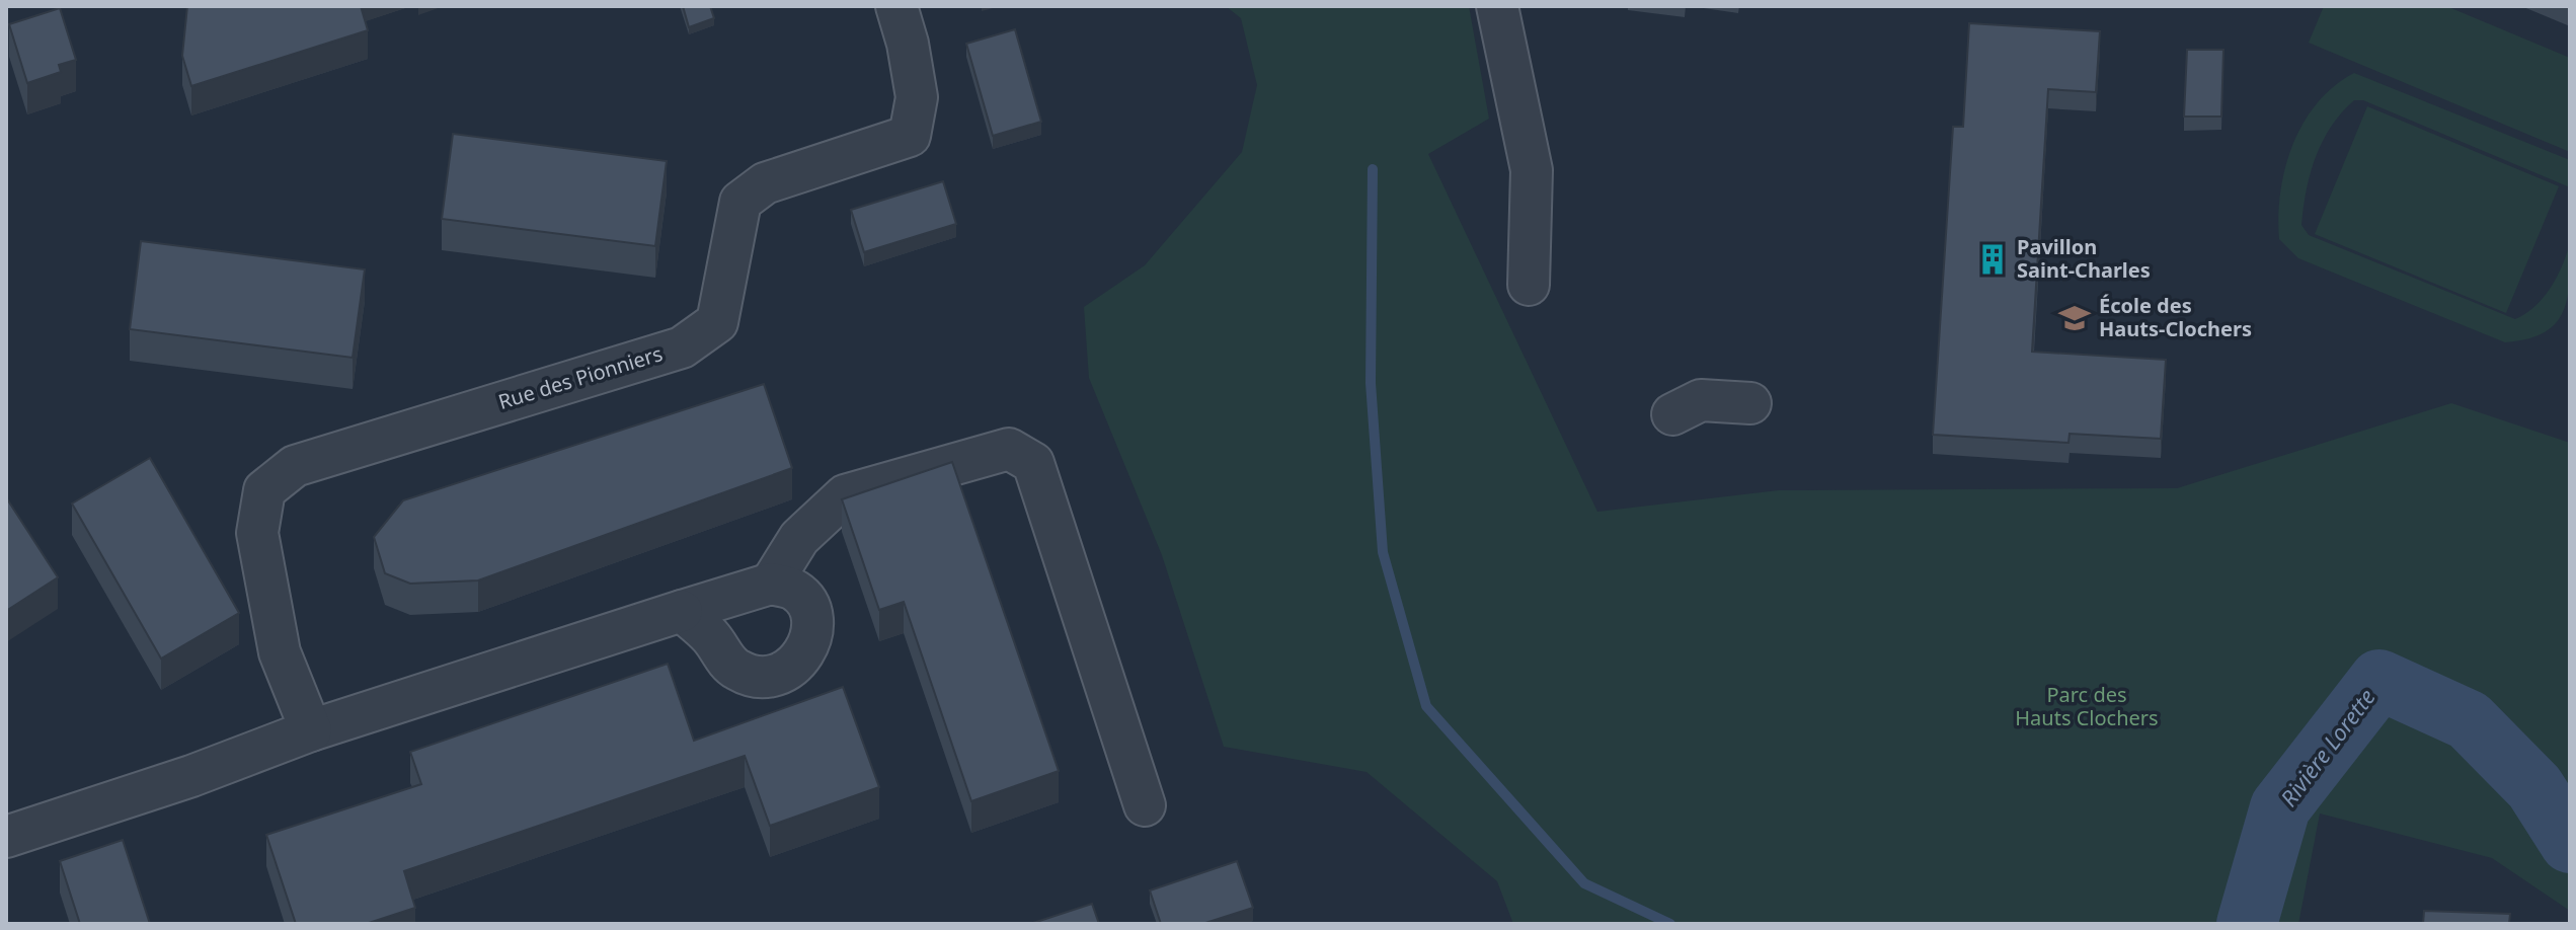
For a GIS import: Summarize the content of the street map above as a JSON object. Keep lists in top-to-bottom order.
{
  "streets": {
    "street": ["Rue des Pionniers"]
  },
  "water": ["Rivière Lorette"],
  "parks": ["Parc des Hauts Clochers"],
  "places": {
    "building": ["Pavillon Saint-Charles"],
    "school or university": ["École des Hauts-Clochers"]
  }
}
